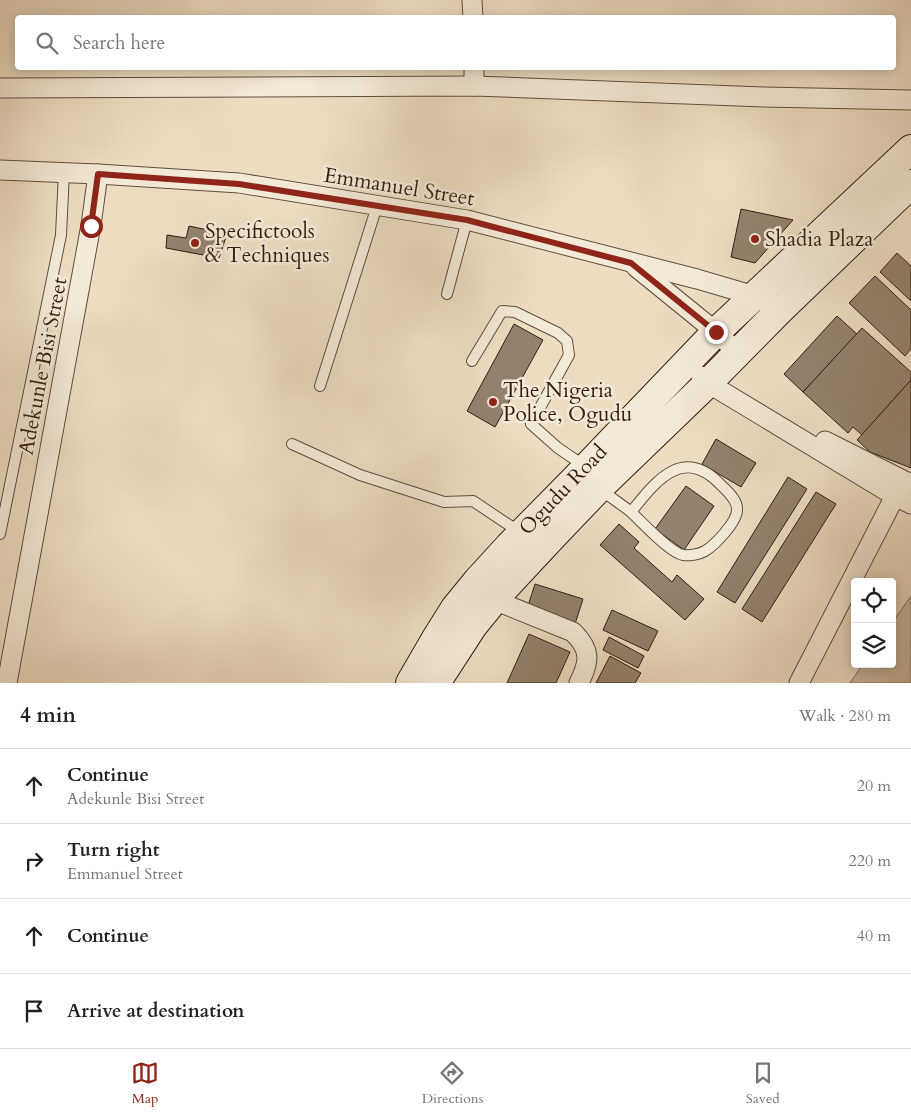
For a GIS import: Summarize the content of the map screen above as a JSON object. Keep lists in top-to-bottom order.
{
  "streets": {
    "main road": ["Ogudu Road"],
    "street": ["Emmanuel Street", "Adekunle Bisi Street"]
  },
  "crossings": [
    ["Emmanuel Street", "Adekunle Bisi Street"],
    ["Emmanuel Street", "Ogudu Road"]
  ],
  "places": ["Shadia Plaza", "Specifictools & Techniques", "The Nigeria Police, Ogudu"],
  "page": {
    "search": "Search here",
    "heading": ["4 min", "Walk · 280 m"],
    "list": [
      ["Continue", "Adekunle Bisi Street", "20 m"],
      ["Turn right", "Emmanuel Street", "220 m"],
      ["Continue", "40 m"],
      "Arrive at destination"
    ],
    "nav": ["Map", "Directions", "Saved"]
  }
}
